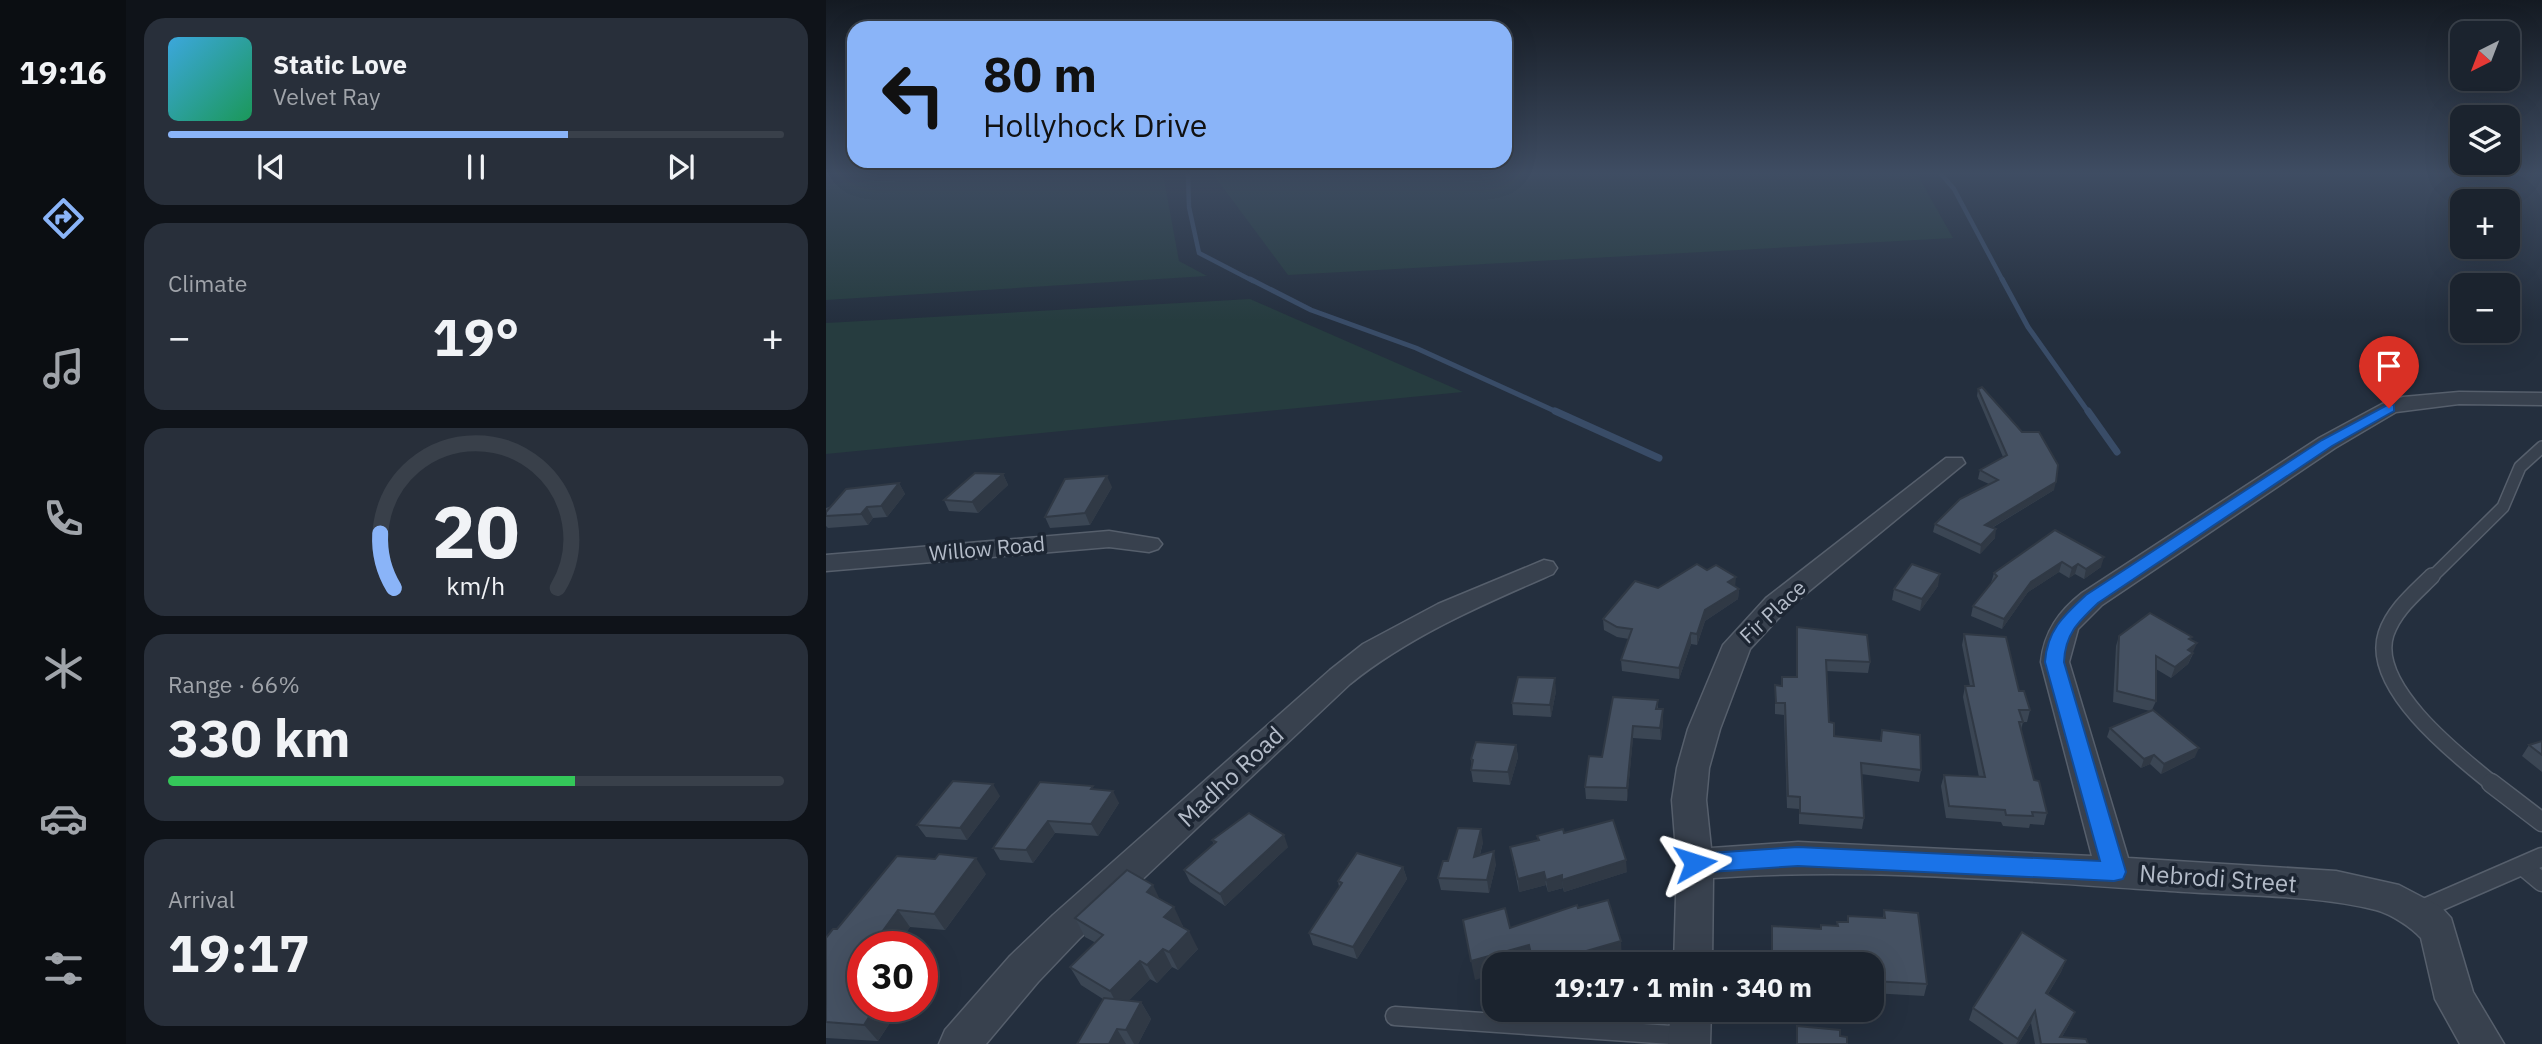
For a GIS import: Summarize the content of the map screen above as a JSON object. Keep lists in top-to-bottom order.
{
  "streets": {
    "street": [
      "Willow Road",
      "Fir Place",
      "Madho Road",
      "Nebrodi Street"
    ]
  },
  "crossings": [
    ["Fir Place", "Nebrodi Street"]
  ],
  "north": "bottom left",
  "page": {
    "tabs": "19:16",
    "map_buttons": ["+", "−"],
    "turn": ["80 m", "Hollyhock Drive"],
    "song": ["Static Love", "Velvet Ray"],
    "tile": [
      "Climate",
      ["Range · 66%", "330 km"],
      ["Arrival", "19:17"]
    ],
    "heat": ["−", "19°", "+"],
    "limit": "30",
    "trip": "19:17 · 1 min · 340 m",
    "gauge": ["20", "km/h"]
  }
}
